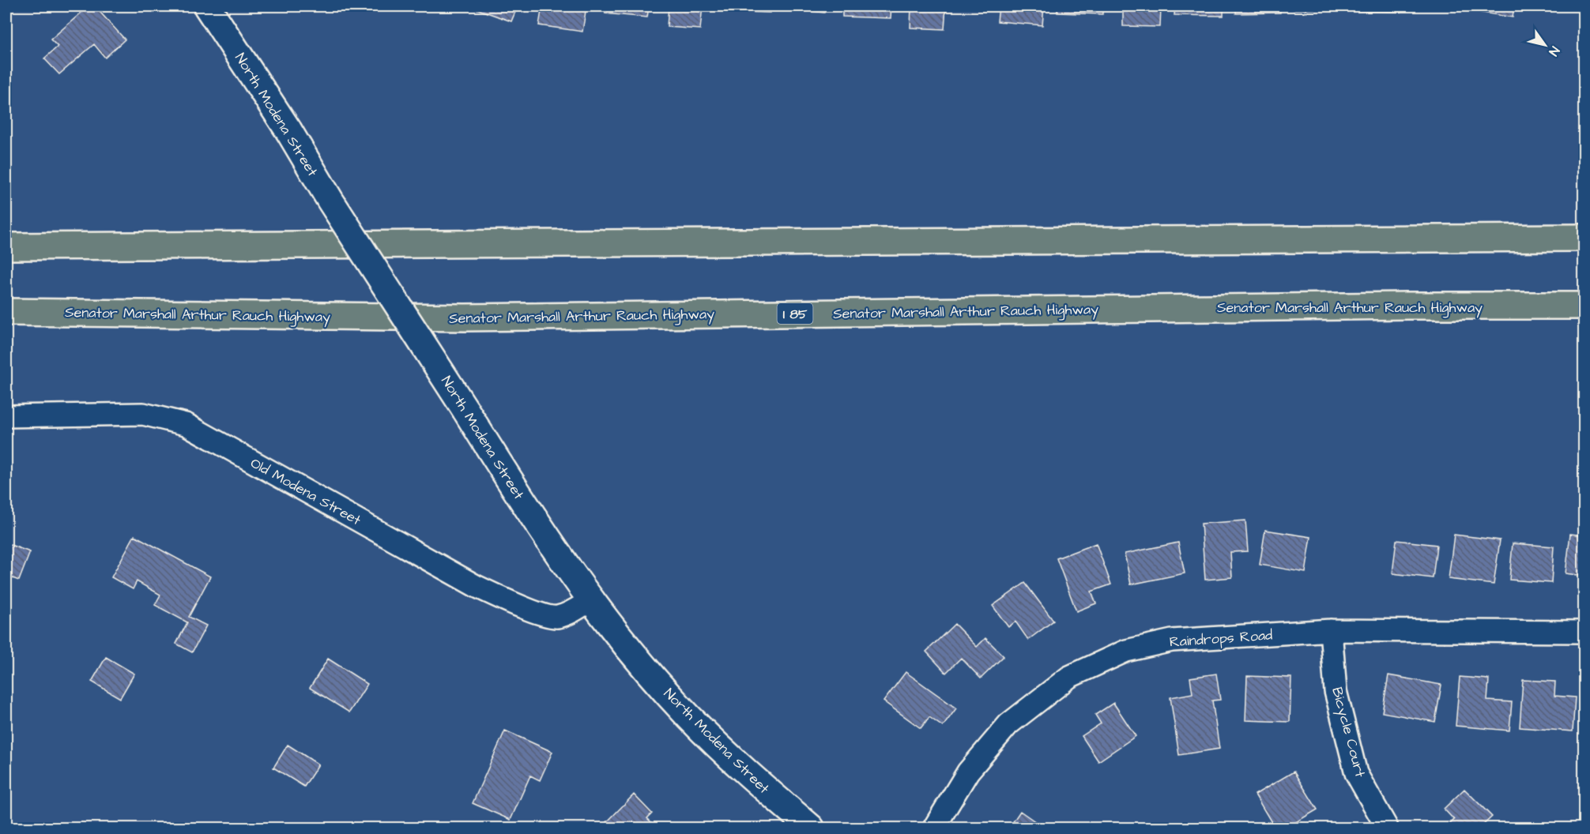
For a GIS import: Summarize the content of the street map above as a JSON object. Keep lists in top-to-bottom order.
{
  "streets": {
    "highway": ["Senator Marshall Arthur Rauch Highway", "I 85"],
    "street": [
      "North Modena Street",
      "Old Modena Street",
      "Raindrops Road",
      "Bicycle Court"
    ]
  },
  "crossings": [
    ["North Modena Street", "Old Modena Street"],
    ["Raindrops Road", "Bicycle Court"]
  ],
  "north": "bottom right"
}
